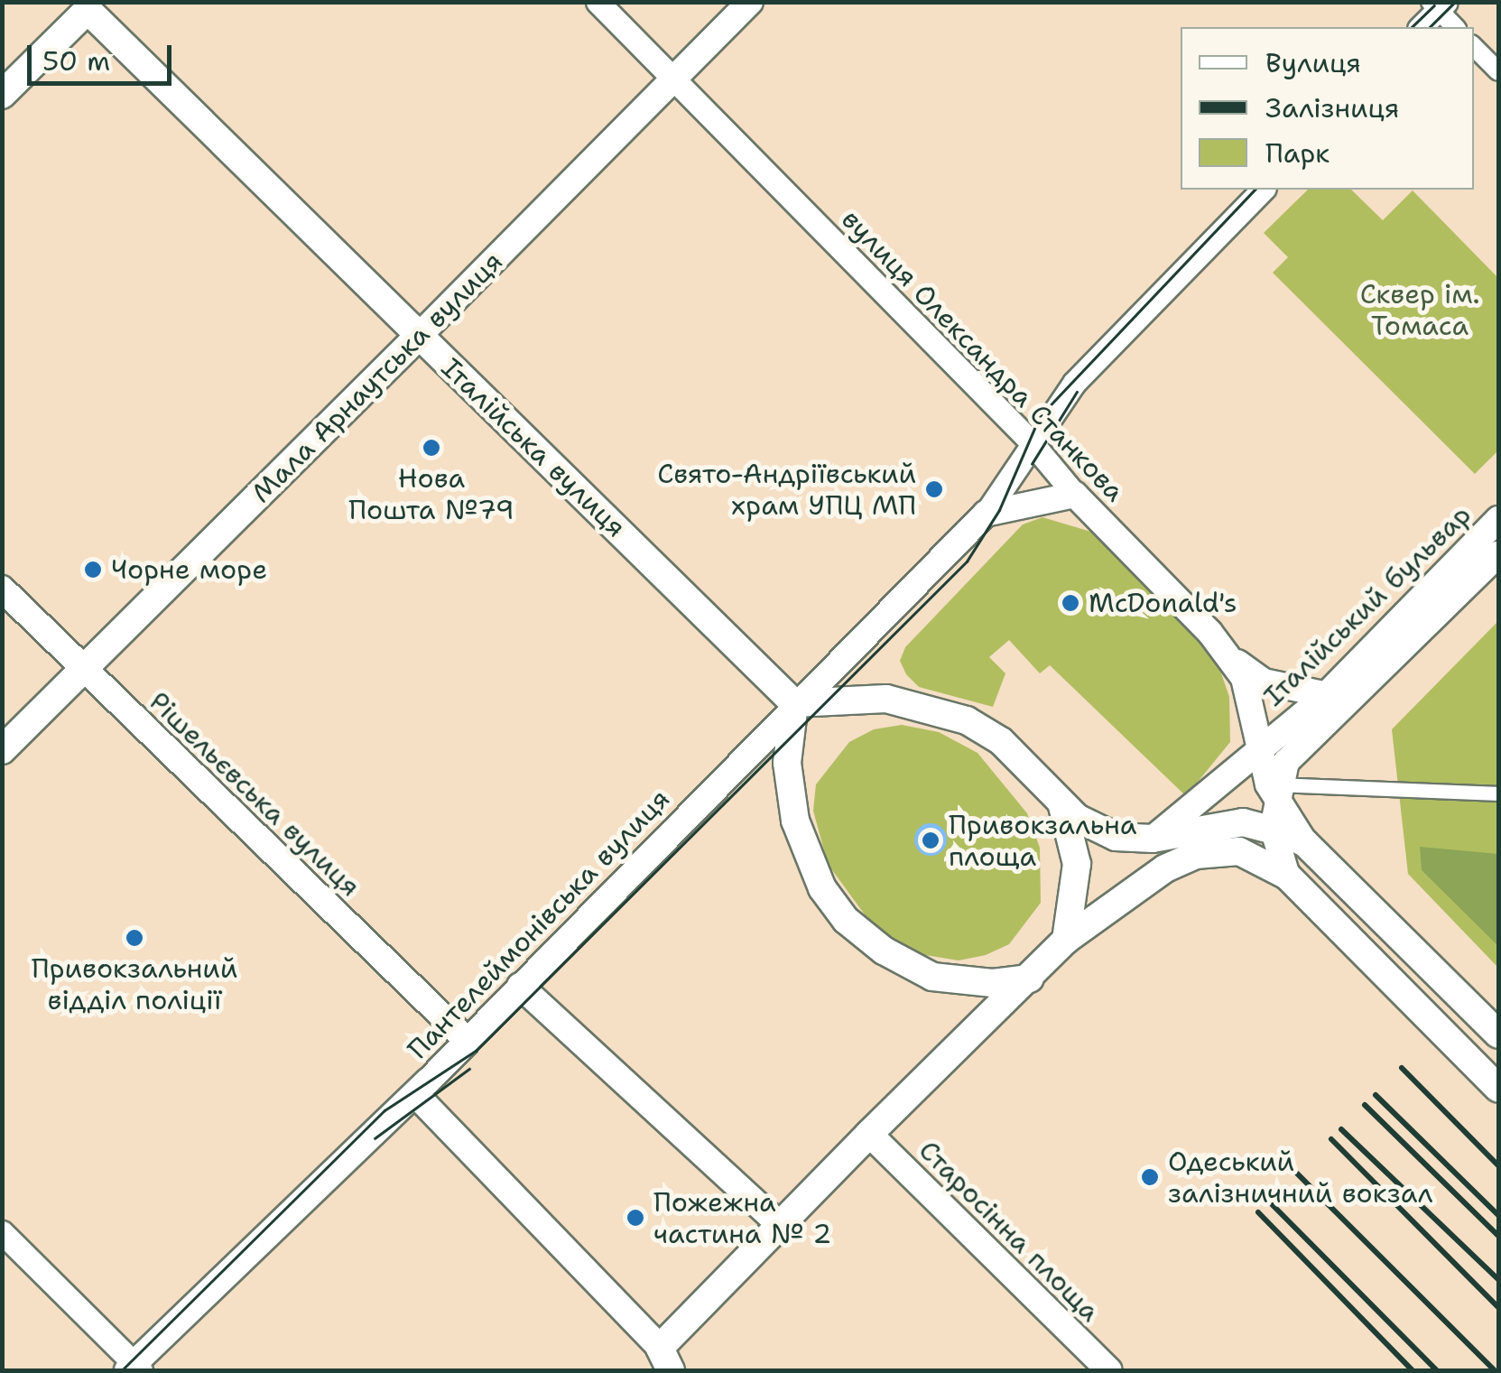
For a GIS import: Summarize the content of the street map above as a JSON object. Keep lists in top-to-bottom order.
{
  "streets": {
    "main road": [
      "вулиця Олександра Станкова",
      "Мала Арнаутська вулиця",
      "Італійська вулиця",
      "Італійський бульвар",
      "Рішельєвська вулиця",
      "Пантелеймонівська вулиця",
      "Старосінна площа"
    ]
  },
  "crossings": [
    ["вулиця Олександра Станкова", "Мала Арнаутська вулиця"],
    ["вулиця Олександра Станкова", "Італійський бульвар"],
    ["вулиця Олександра Станкова", "Пантелеймонівська вулиця"],
    ["Мала Арнаутська вулиця", "Італійська вулиця"],
    ["Мала Арнаутська вулиця", "Рішельєвська вулиця"],
    ["Італійська вулиця", "Пантелеймонівська вулиця"],
    ["Рішельєвська вулиця", "Пантелеймонівська вулиця"]
  ],
  "parks": ["Сквер ім. Томаса"],
  "places": [
    "Нова Пошта №79",
    "Свято-Андріївський храм УПЦ МП",
    "Чорне море",
    "McDonald's",
    "Привокзальна площа",
    "Привокзальний відділ поліції",
    "Одеський залізничний вокзал",
    "Пожежна частина № 2"
  ],
  "legend": ["Вулиця", "Залізниця", "Парк"],
  "scale_bar": "50 m"
}
